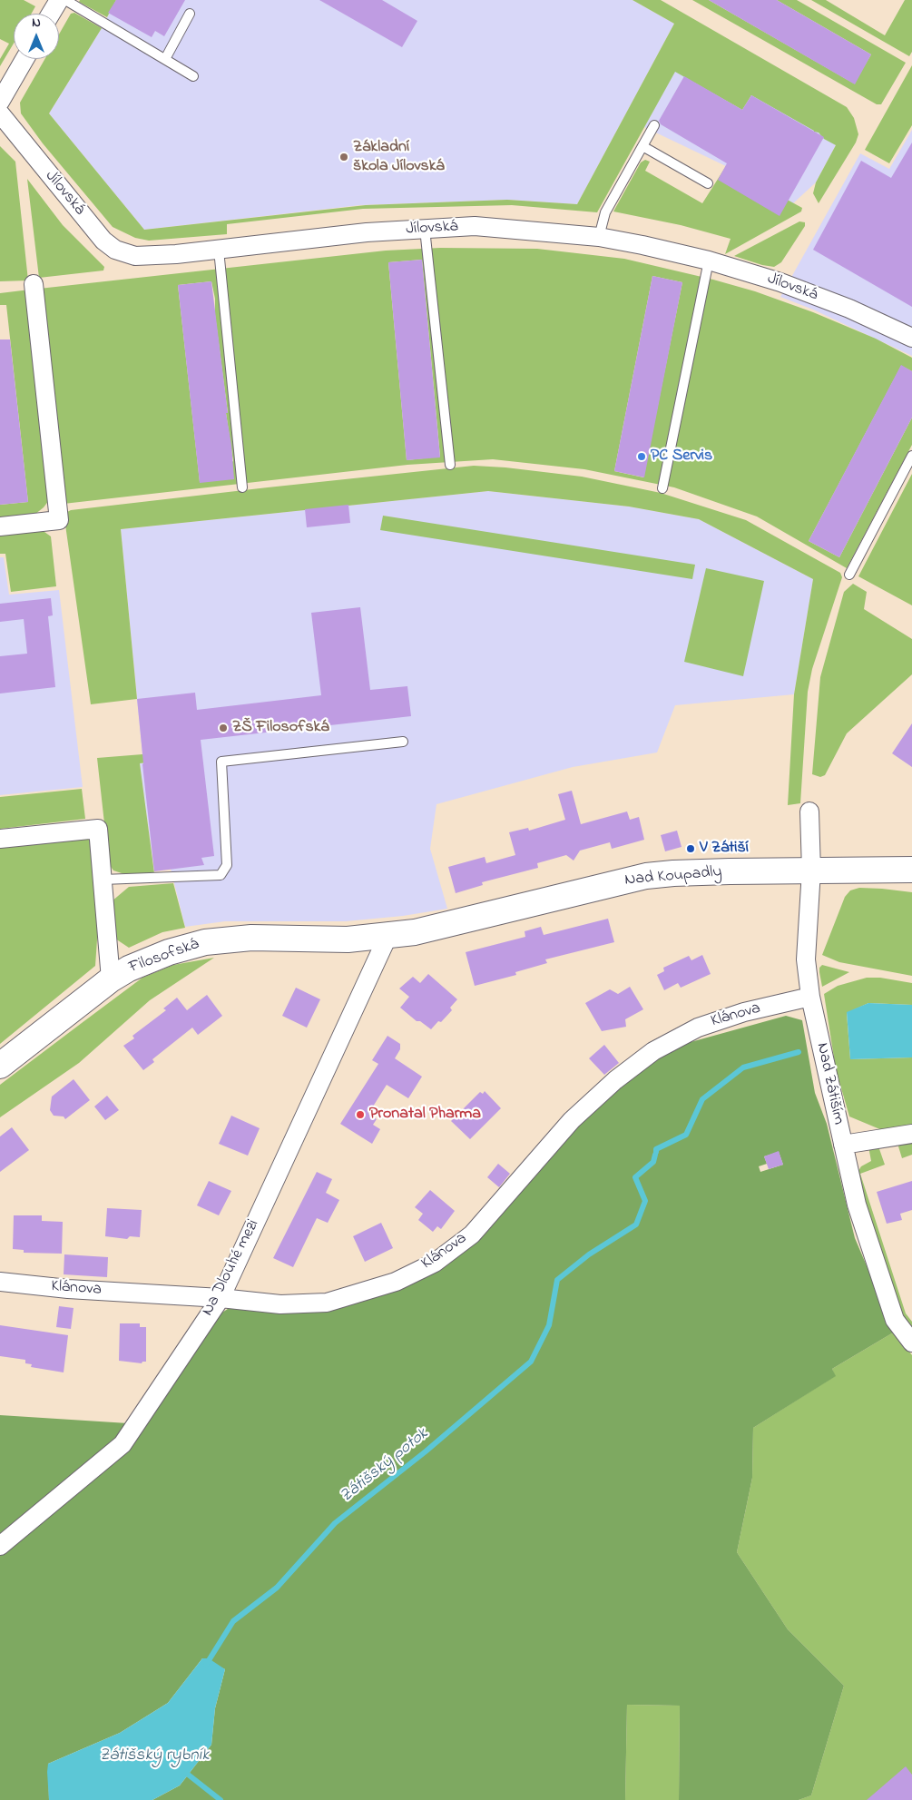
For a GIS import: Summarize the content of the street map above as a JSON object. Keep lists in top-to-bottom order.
{
  "streets": {
    "street": [
      "Jílovská",
      "Nad Koupadly",
      "Filosofská",
      "Klánova",
      "Nad Zátiším",
      "Na Dlouhé mezi"
    ]
  },
  "crossings": [
    ["Nad Koupadly", "Filosofská"],
    ["Nad Koupadly", "Nad Zátiším"],
    ["Nad Koupadly", "Na Dlouhé mezi"],
    ["Filosofská", "Na Dlouhé mezi"],
    ["Klánova", "Nad Zátiším"],
    ["Klánova", "Na Dlouhé mezi"]
  ],
  "water": ["Zátišský potok", "Zátišský rybník"],
  "places": [
    "Základní škola Jílovská",
    "PC Servis",
    "ZŠ Filosofská",
    "V Zátiší",
    "Pronatal Pharma"
  ],
  "north": "top"
}
